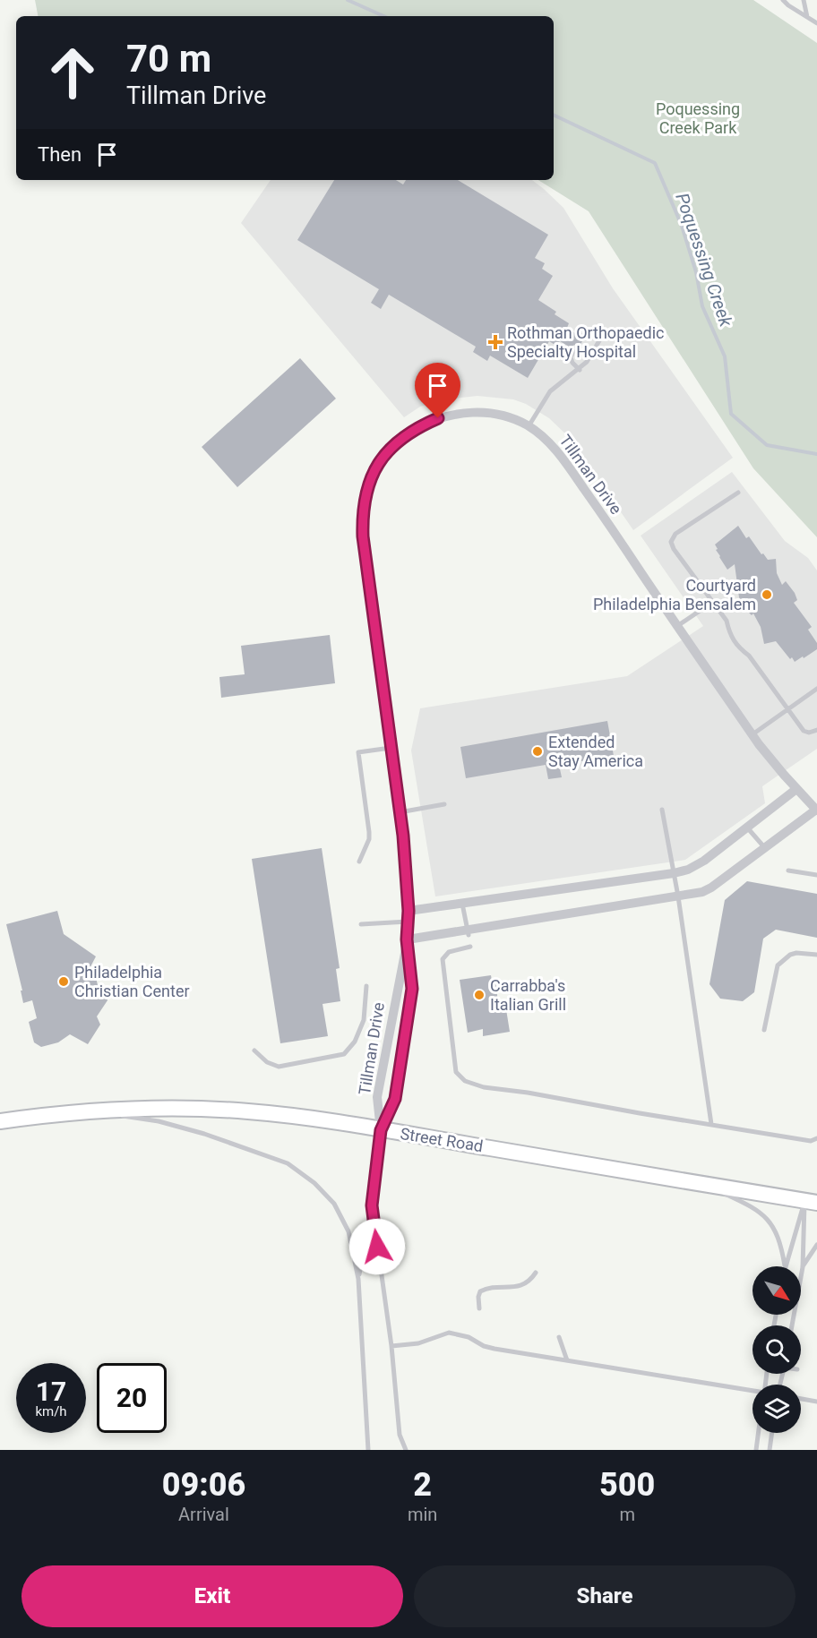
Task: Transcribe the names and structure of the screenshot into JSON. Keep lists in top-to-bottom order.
{
  "streets": {
    "main road": ["Street Road"],
    "street": ["Tillman Drive"]
  },
  "crossings": [
    ["Tillman Drive", "Street Road"]
  ],
  "water": ["Poquessing Creek"],
  "parks": ["Poquessing Creek Park"],
  "places": {
    "health": ["Rothman Orthopaedic Specialty Hospital"],
    "other": [
      "Courtyard Philadelphia Bensalem",
      "Extended Stay America",
      "Philadelphia Christian Center",
      "Carrabba's Italian Grill"
    ]
  },
  "north": "bottom right",
  "page": {
    "turn": ["70 m", "Tillman Drive"],
    "then": "Then",
    "speed": "17 km/h",
    "limit": "20",
    "eta": [
      "09:06",
      "Arrival",
      "2",
      "min",
      "500",
      "m"
    ],
    "buttons": ["Exit", "Share"]
  }
}
